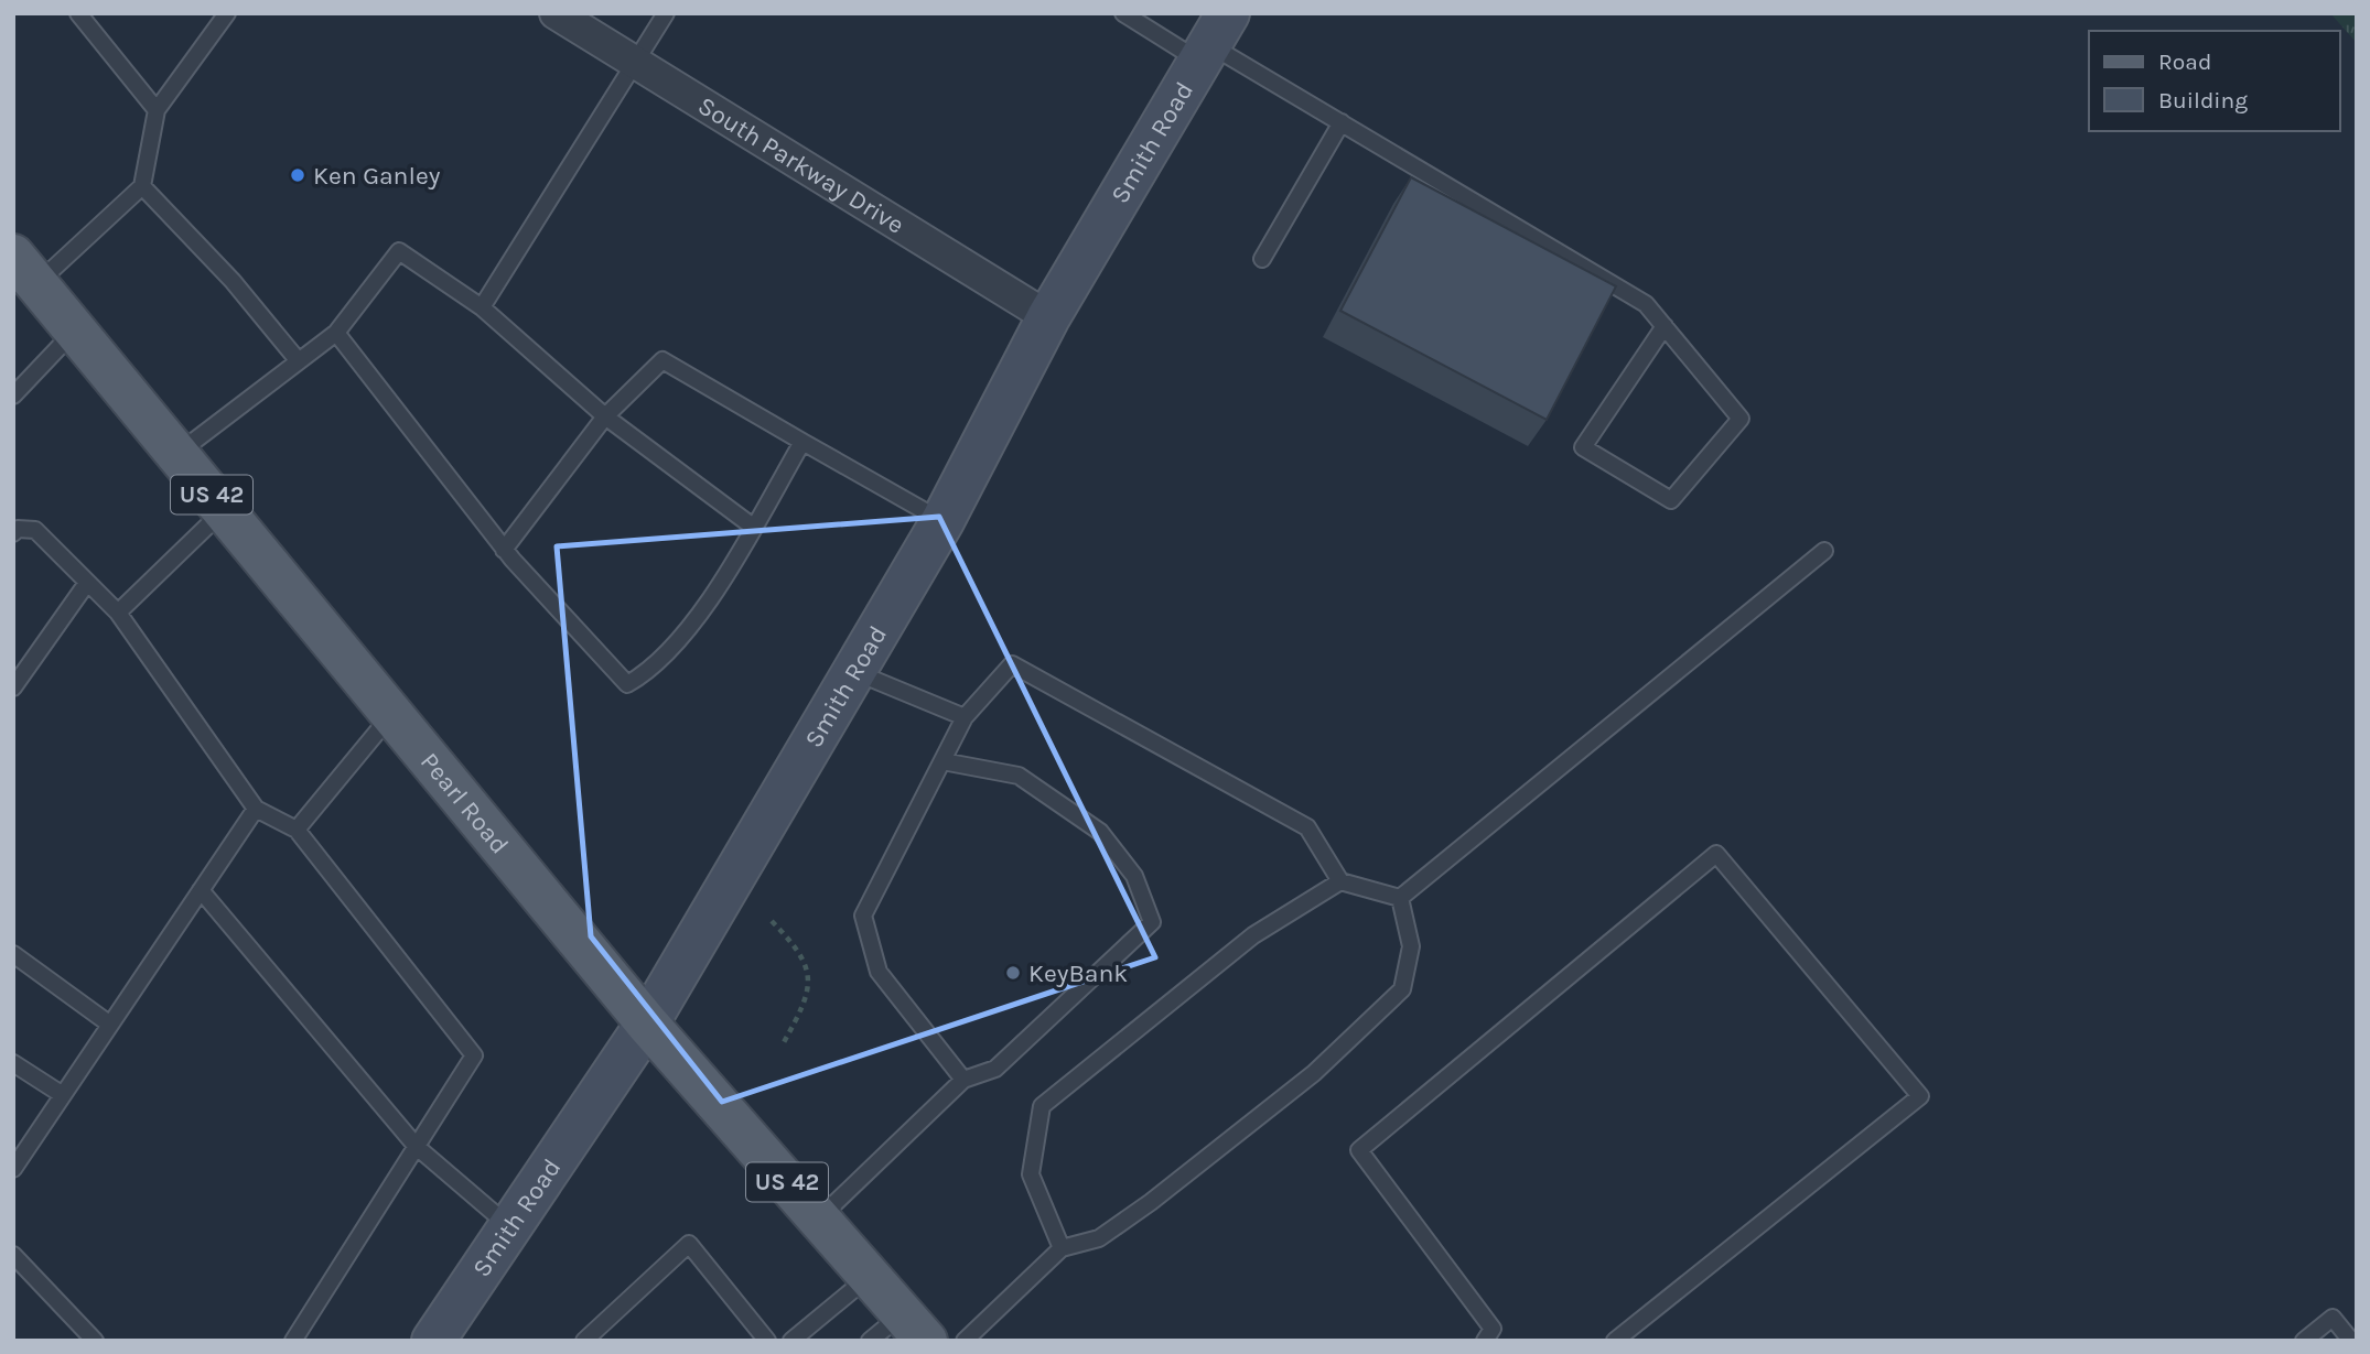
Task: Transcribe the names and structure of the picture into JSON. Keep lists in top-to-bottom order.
{
  "streets": {
    "main road": ["Smith Road", "US 42", "Pearl Road"],
    "street": ["South Parkway Drive"]
  },
  "crossings": [
    ["Smith Road", "South Parkway Drive"],
    ["Smith Road", "Pearl Road"]
  ],
  "places": ["Ken Ganley", "KeyBank"],
  "legend": ["Road", "Building"]
}
